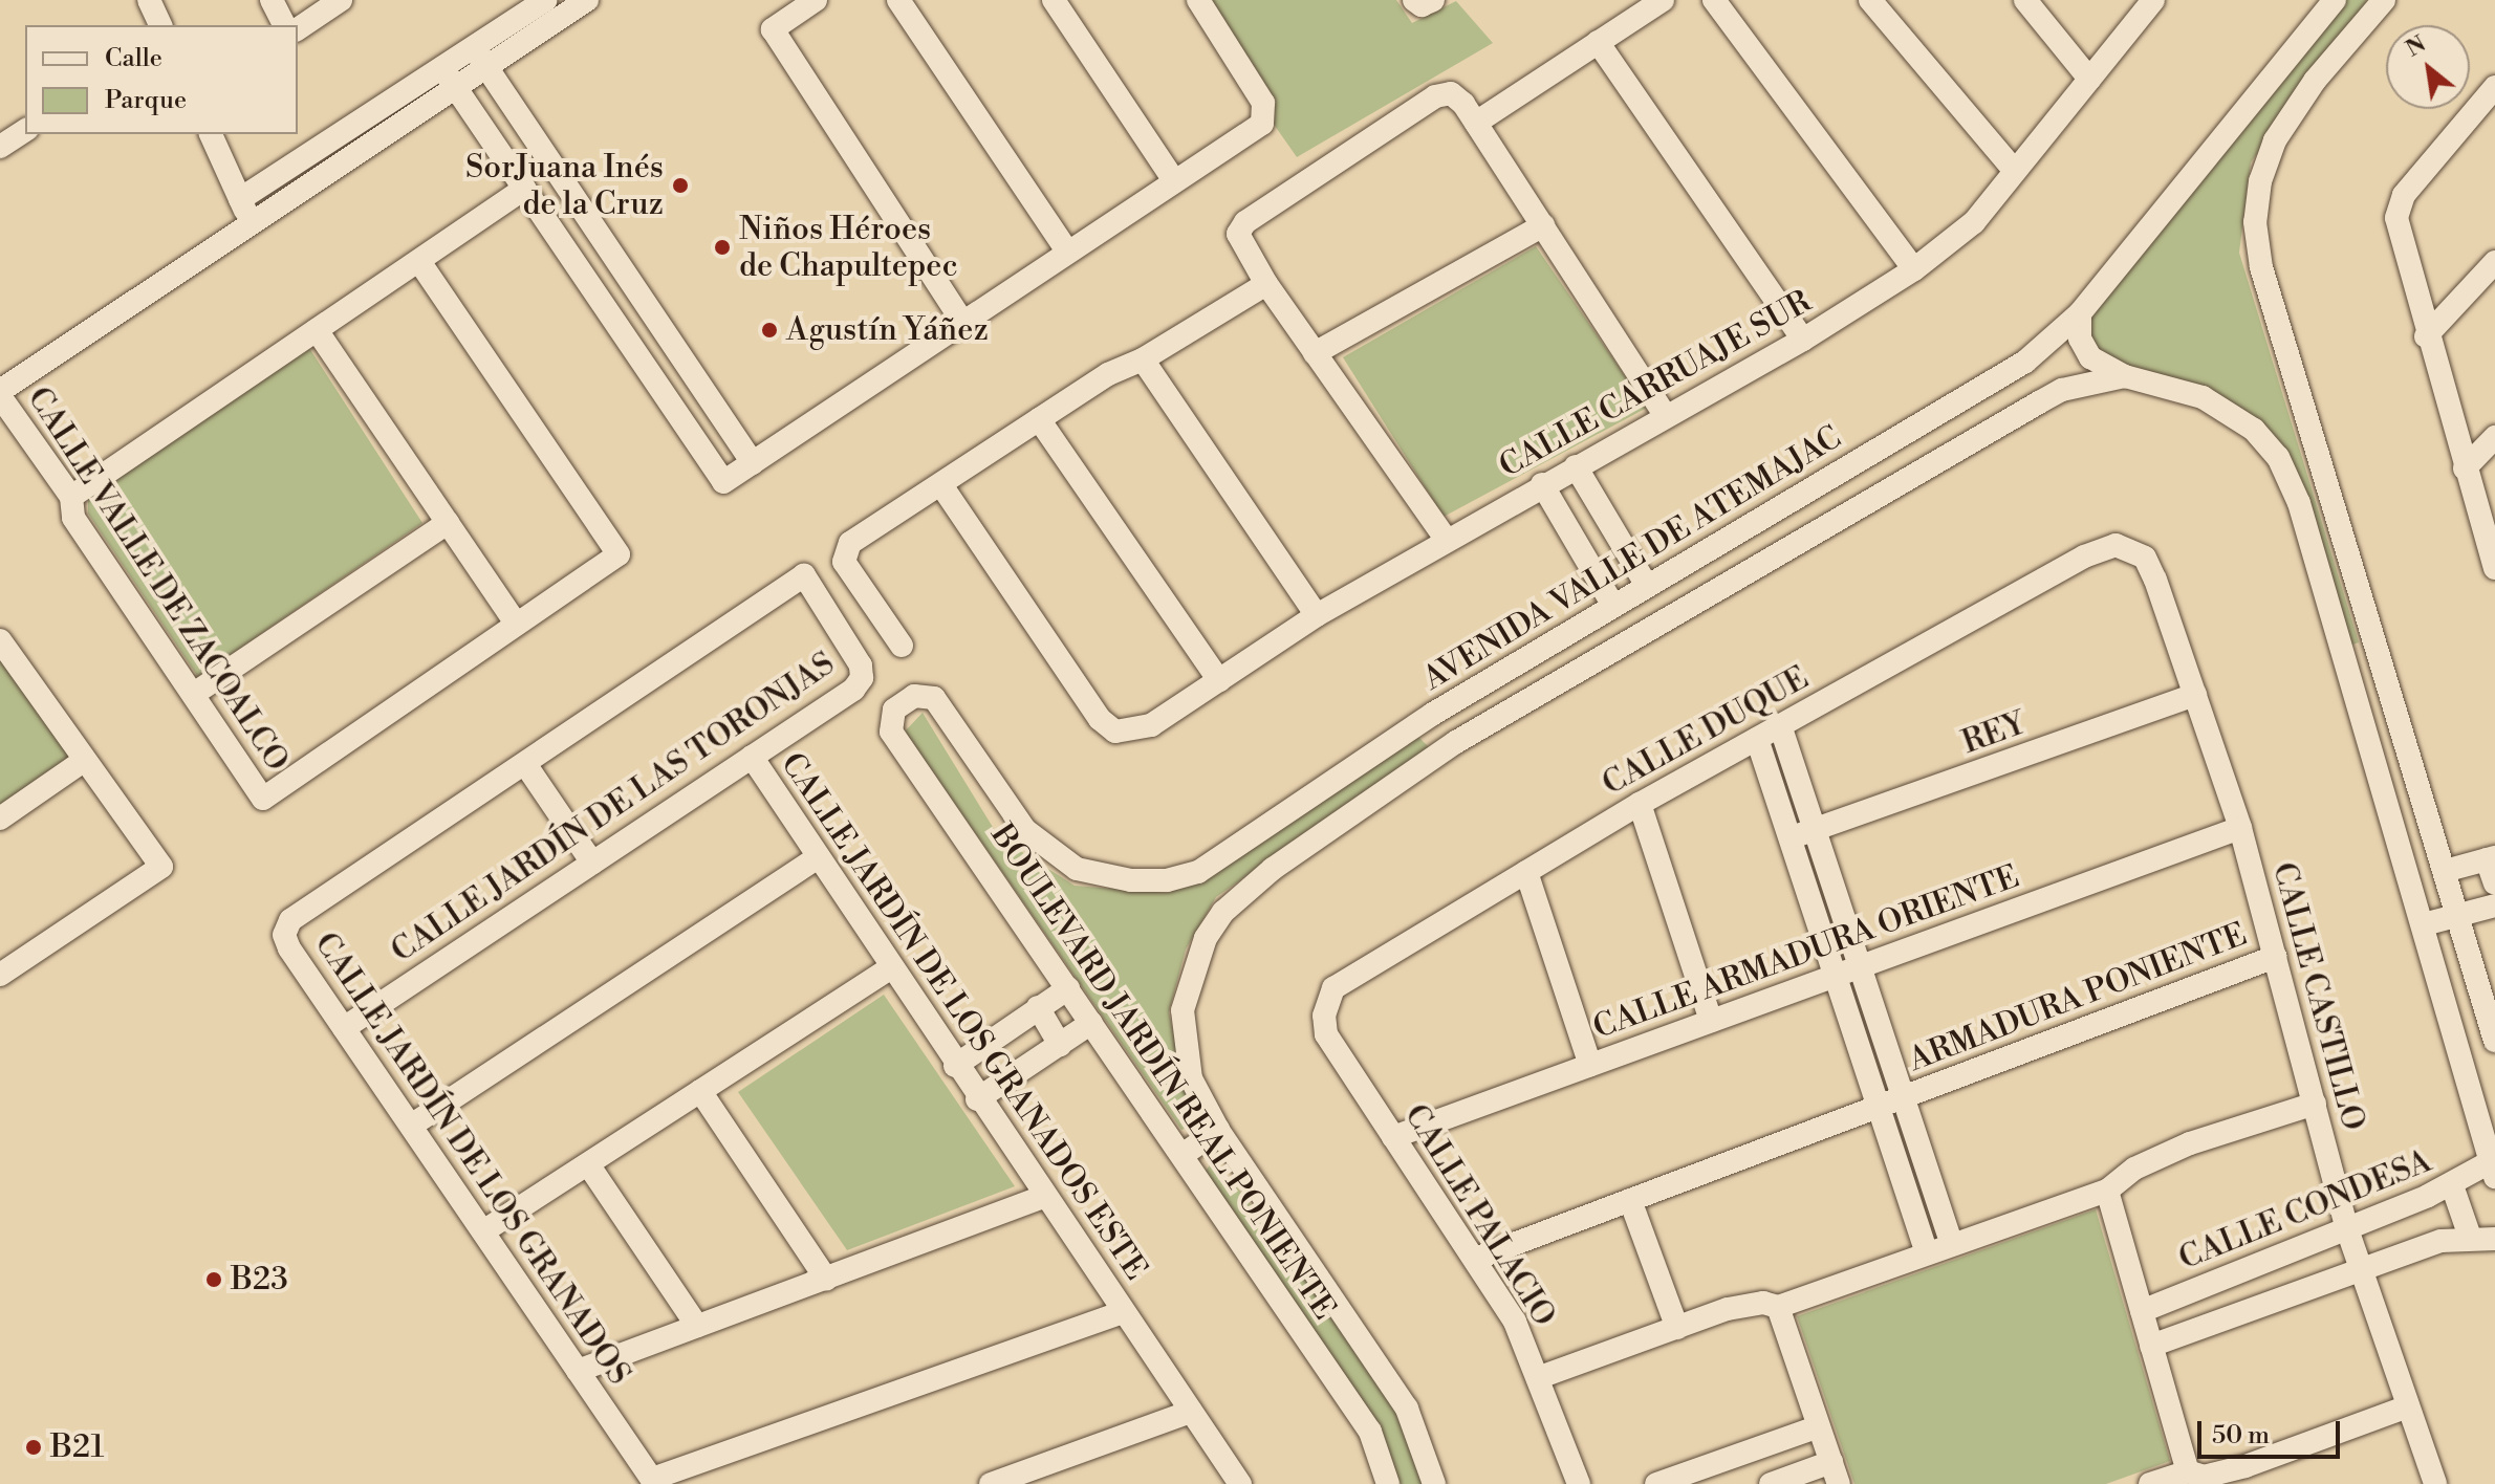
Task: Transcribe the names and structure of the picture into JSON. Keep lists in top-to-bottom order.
{
  "streets": {
    "street": [
      "CALLE CARRUAJE SUR",
      "AVENIDA VALLE DE ATEMAJAC",
      "CALLE VALLE DE ZACOALCO",
      "CALLE DUQUE",
      "REY",
      "CALLE JARDÍN DE LAS TORONJAS",
      "CALLE ARMADURA ORIENTE",
      "CALLE CASTILLO",
      "ARMADURA PONIENTE",
      "CALLE JARDÍN DE LOS GRANADOS ESTE",
      "BOULEVARD JARDÍN REAL PONIENTE",
      "CALLE JARDÍN DE LOS GRANADOS",
      "CALLE CONDESA",
      "CALLE PALACIO"
    ]
  },
  "crossings": [
    ["AVENIDA VALLE DE ATEMAJAC", "BOULEVARD JARDÍN REAL PONIENTE"],
    ["CALLE DUQUE", "CALLE CASTILLO"],
    ["CALLE DUQUE", "CALLE PALACIO"],
    ["REY", "CALLE CASTILLO"],
    ["CALLE JARDÍN DE LAS TORONJAS", "CALLE JARDÍN DE LOS GRANADOS ESTE"],
    ["CALLE JARDÍN DE LAS TORONJAS", "CALLE JARDÍN DE LOS GRANADOS"],
    ["CALLE ARMADURA ORIENTE", "CALLE CASTILLO"],
    ["CALLE ARMADURA ORIENTE", "CALLE PALACIO"],
    ["CALLE CASTILLO", "ARMADURA PONIENTE"],
    ["CALLE CASTILLO", "CALLE CONDESA"],
    ["ARMADURA PONIENTE", "CALLE PALACIO"],
    ["CALLE JARDÍN DE LOS GRANADOS ESTE", "CALLE JARDÍN DE LOS GRANADOS"]
  ],
  "places": [
    "SorJuana Inés de la Cruz",
    "Niños Héroes de Chapultepec",
    "Agustín Yáñez",
    "B23",
    "B21"
  ],
  "legend": ["Calle", "Parque"],
  "scale_bar": "50 m",
  "north": "top left"
}
